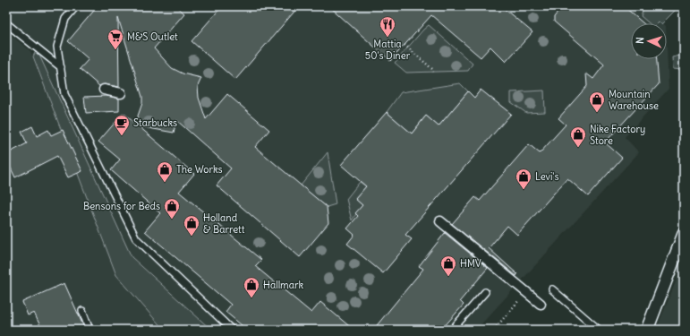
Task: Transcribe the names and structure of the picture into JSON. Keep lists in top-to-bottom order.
{
  "places": {
    "restaurant": ["Mattia 50's Diner"],
    "supermarket": ["M&S Outlet"],
    "shop": [
      "Mountain Warehouse",
      "Nike Factory Store",
      "The Works",
      "Levi's",
      "Bensons for Beds",
      "Holland & Barrett",
      "HMV",
      "Hallmark"
    ],
    "cafe": ["Starbucks"]
  },
  "north": "left"
}
